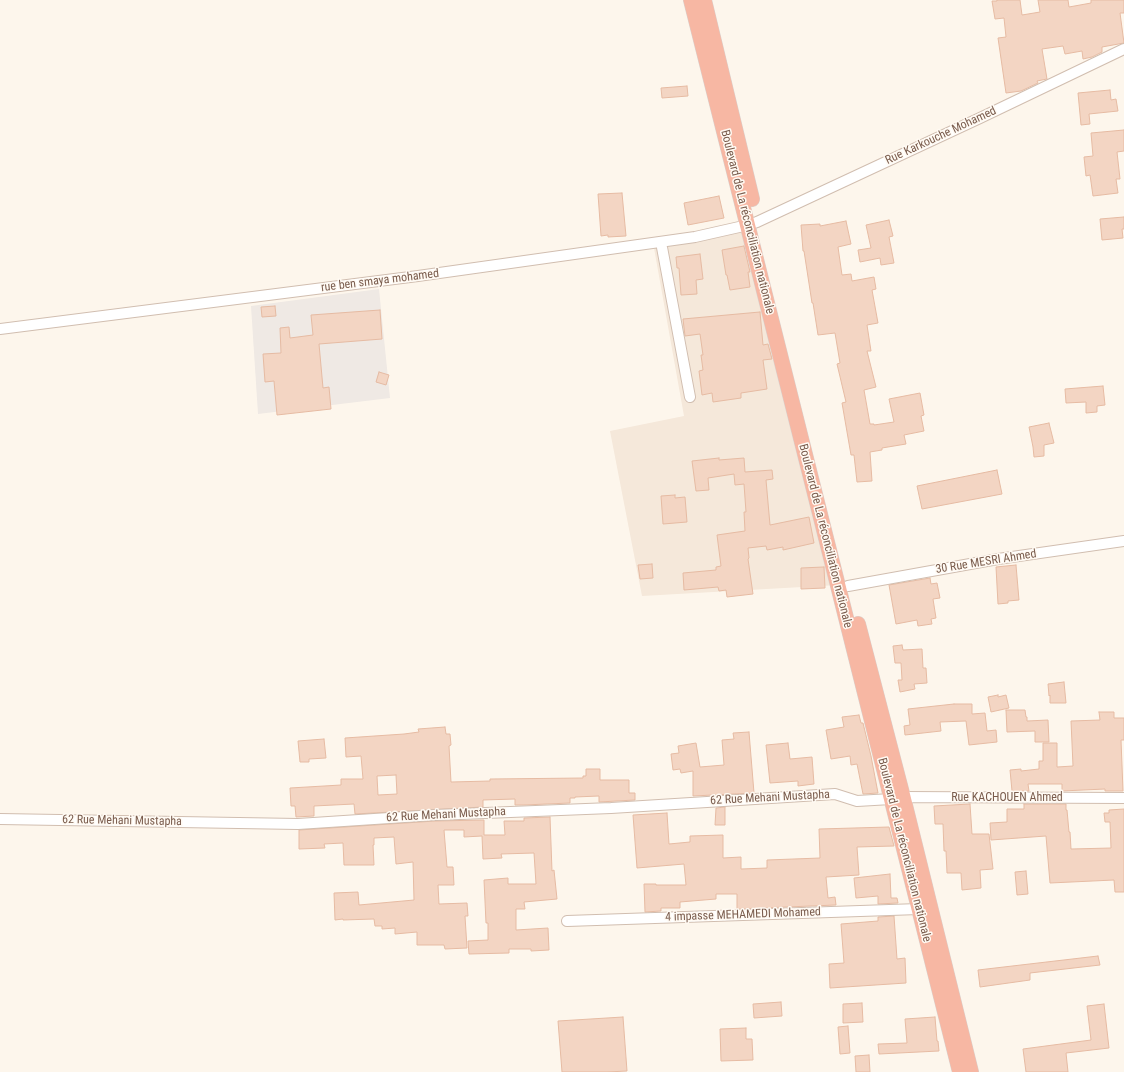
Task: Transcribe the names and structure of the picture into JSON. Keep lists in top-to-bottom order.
{
  "streets": {
    "highway": ["Boulevard de La réconciliation nationale"],
    "street": [
      "Rue Karkouche Mohamed",
      "rue ben smaya mohamed",
      "30 Rue MESRI Ahmed",
      "62 Rue Mehani Mustapha",
      "Rue KACHOUEN Ahmed",
      "4 impasse MEHAMEDI Mohamed"
    ]
  },
  "crossings": [
    ["Rue Karkouche Mohamed", "Boulevard de La réconciliation nationale"],
    ["Rue Karkouche Mohamed", "rue ben smaya mohamed"],
    ["Boulevard de La réconciliation nationale", "rue ben smaya mohamed"],
    ["Boulevard de La réconciliation nationale", "62 Rue Mehani Mustapha"],
    ["Boulevard de La réconciliation nationale", "Rue KACHOUEN Ahmed"],
    ["Boulevard de La réconciliation nationale", "4 impasse MEHAMEDI Mohamed"],
    ["62 Rue Mehani Mustapha", "Rue KACHOUEN Ahmed"]
  ]
}
